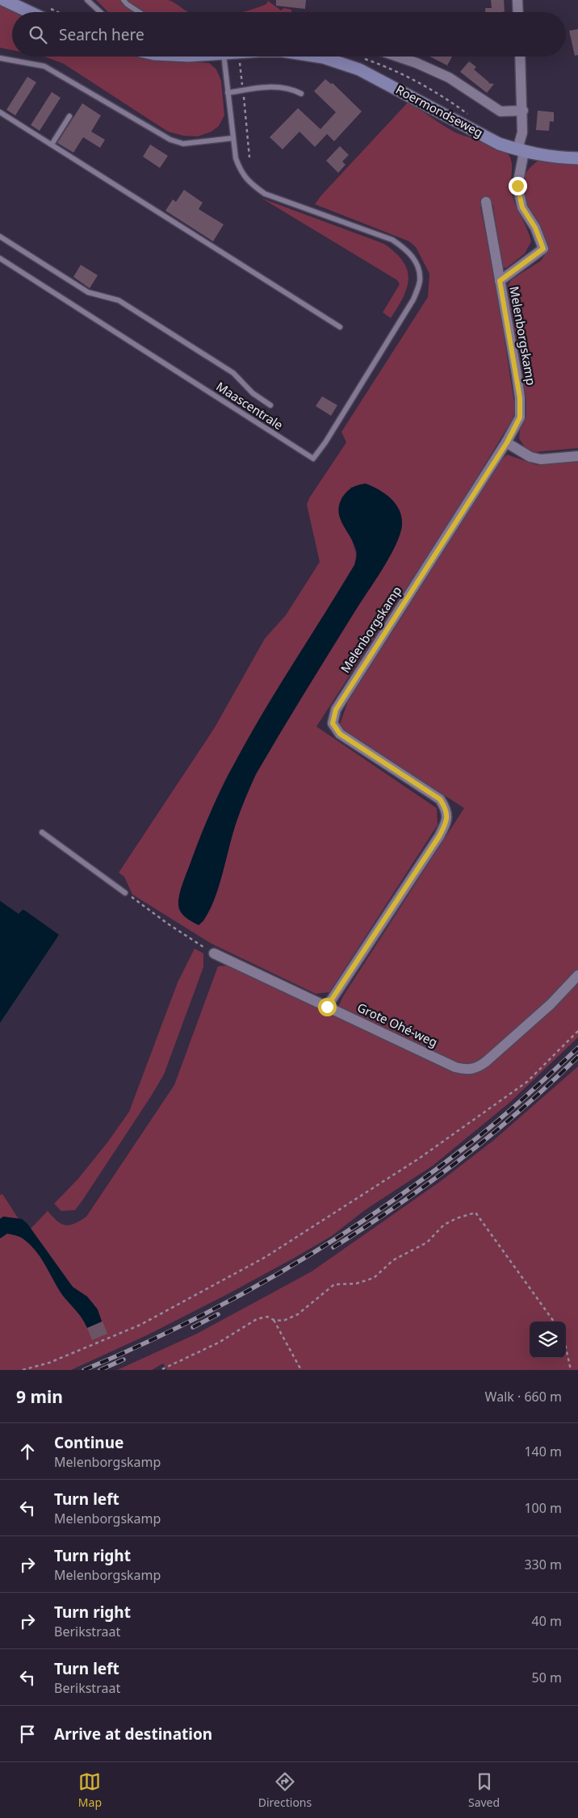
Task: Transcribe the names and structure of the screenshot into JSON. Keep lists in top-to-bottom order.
{
  "streets": {
    "main road": ["Roermondseweg"],
    "street": ["Melenborgskamp", "Grote Ohé-weg"],
    "lane": ["Maascentrale"]
  },
  "crossings": [
    ["Melenborgskamp", "Grote Ohé-weg"]
  ],
  "page": {
    "search": "Search here",
    "heading": ["9 min", "Walk · 660 m"],
    "list": [
      ["Continue", "Melenborgskamp", "140 m"],
      ["Turn left", "Melenborgskamp", "100 m"],
      ["Turn right", "Melenborgskamp", "330 m"],
      ["Turn right", "Berikstraat", "40 m"],
      ["Turn left", "Berikstraat", "50 m"],
      "Arrive at destination"
    ],
    "nav": ["Map", "Directions", "Saved"]
  }
}
